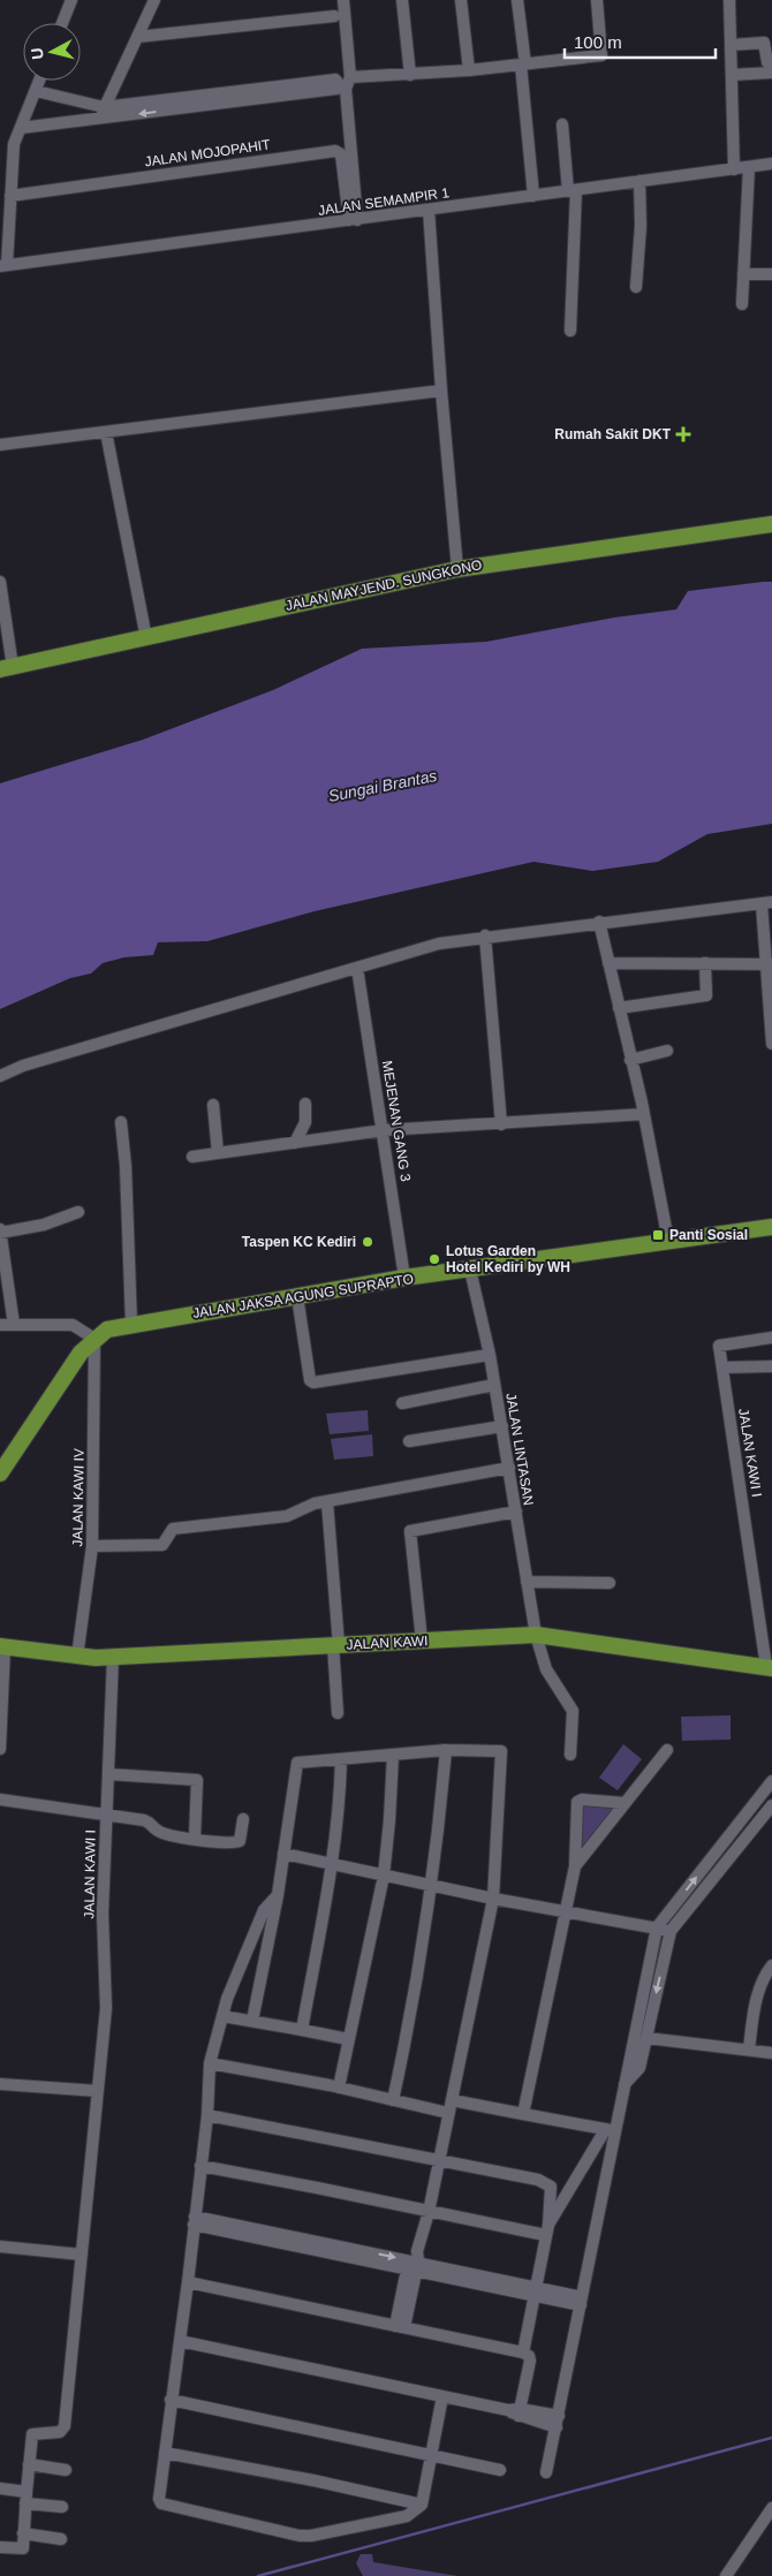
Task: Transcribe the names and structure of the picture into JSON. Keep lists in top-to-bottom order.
{
  "streets": {
    "main road": ["JALAN MAYJEND. SUNGKONO", "JALAN JAKSA AGUNG SUPRAPTO", "JALAN KAWI"],
    "street": [
      "JALAN MOJOPAHIT",
      "JALAN SEMAMPIR 1",
      "MEJENAN GANG 3",
      "JALAN LINTASAN",
      "JALAN KAWI I",
      "JALAN KAWI IV"
    ]
  },
  "crossings": [
    ["JALAN MOJOPAHIT", "JALAN SEMAMPIR 1"],
    ["MEJENAN GANG 3", "JALAN JAKSA AGUNG SUPRAPTO"],
    ["JALAN JAKSA AGUNG SUPRAPTO", "JALAN LINTASAN"],
    ["JALAN JAKSA AGUNG SUPRAPTO", "JALAN KAWI IV"],
    ["JALAN LINTASAN", "JALAN KAWI"],
    ["JALAN KAWI I", "JALAN KAWI"],
    ["JALAN KAWI IV", "JALAN KAWI"]
  ],
  "water": ["Sungai Brantas"],
  "places": {
    "health": ["Rumah Sakit DKT"],
    "transit": ["Panti Sosial"],
    "other": ["Taspen KC Kediri", "Lotus Garden Hotel Kediri by WH"]
  },
  "scale_bar": "100 m",
  "north": "left"
}
